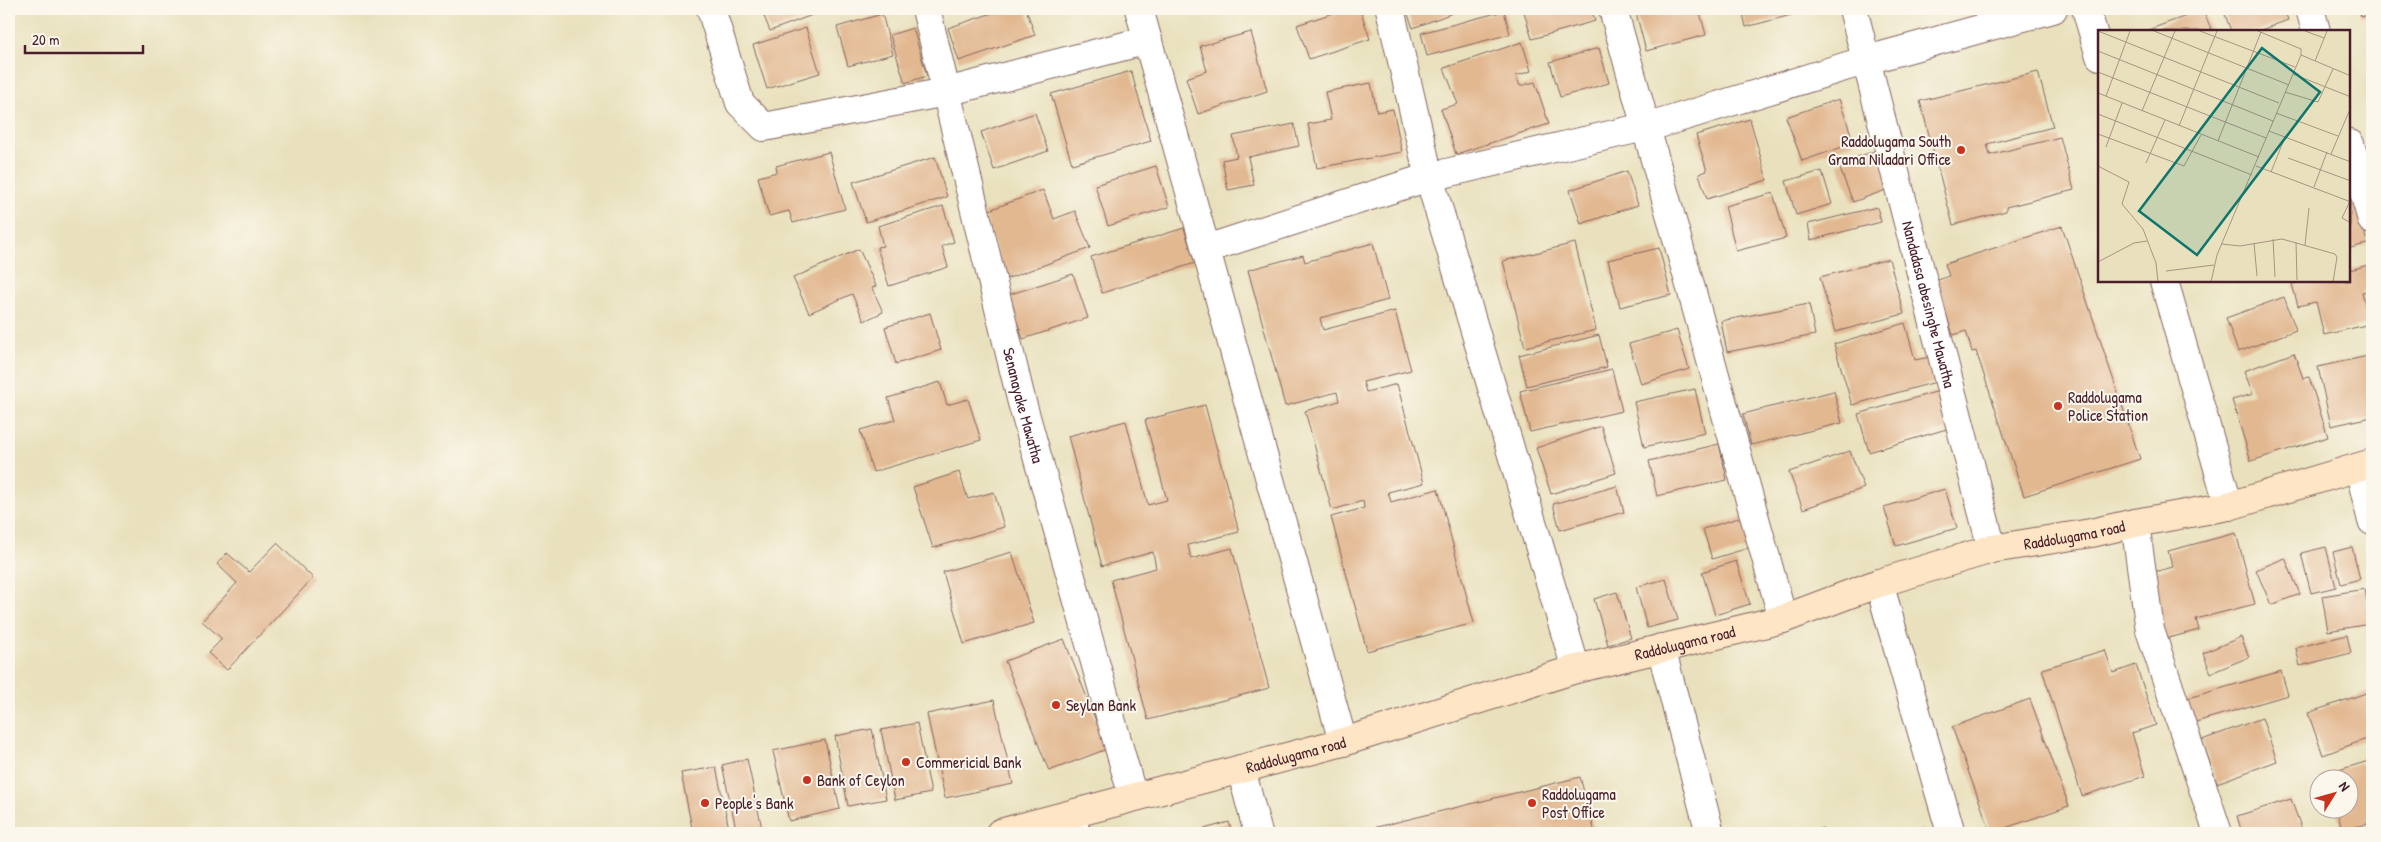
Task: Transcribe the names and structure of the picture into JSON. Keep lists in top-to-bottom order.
{
  "streets": {
    "street": ["Nandadasa abesinghe Mawatha", "Senanayake Mawatha", "Raddolugama road"]
  },
  "crossings": [
    ["Nandadasa abesinghe Mawatha", "Raddolugama road"],
    ["Senanayake Mawatha", "Raddolugama road"]
  ],
  "places": [
    "Raddolugama South Grama Niladari Office",
    "Raddolugama Police Station",
    "Seylan Bank",
    "Commericial Bank",
    "Bank of Ceylon",
    "People's Bank",
    "Raddolugama Post Office"
  ],
  "scale_bar": "20 m",
  "north": "top right"
}
